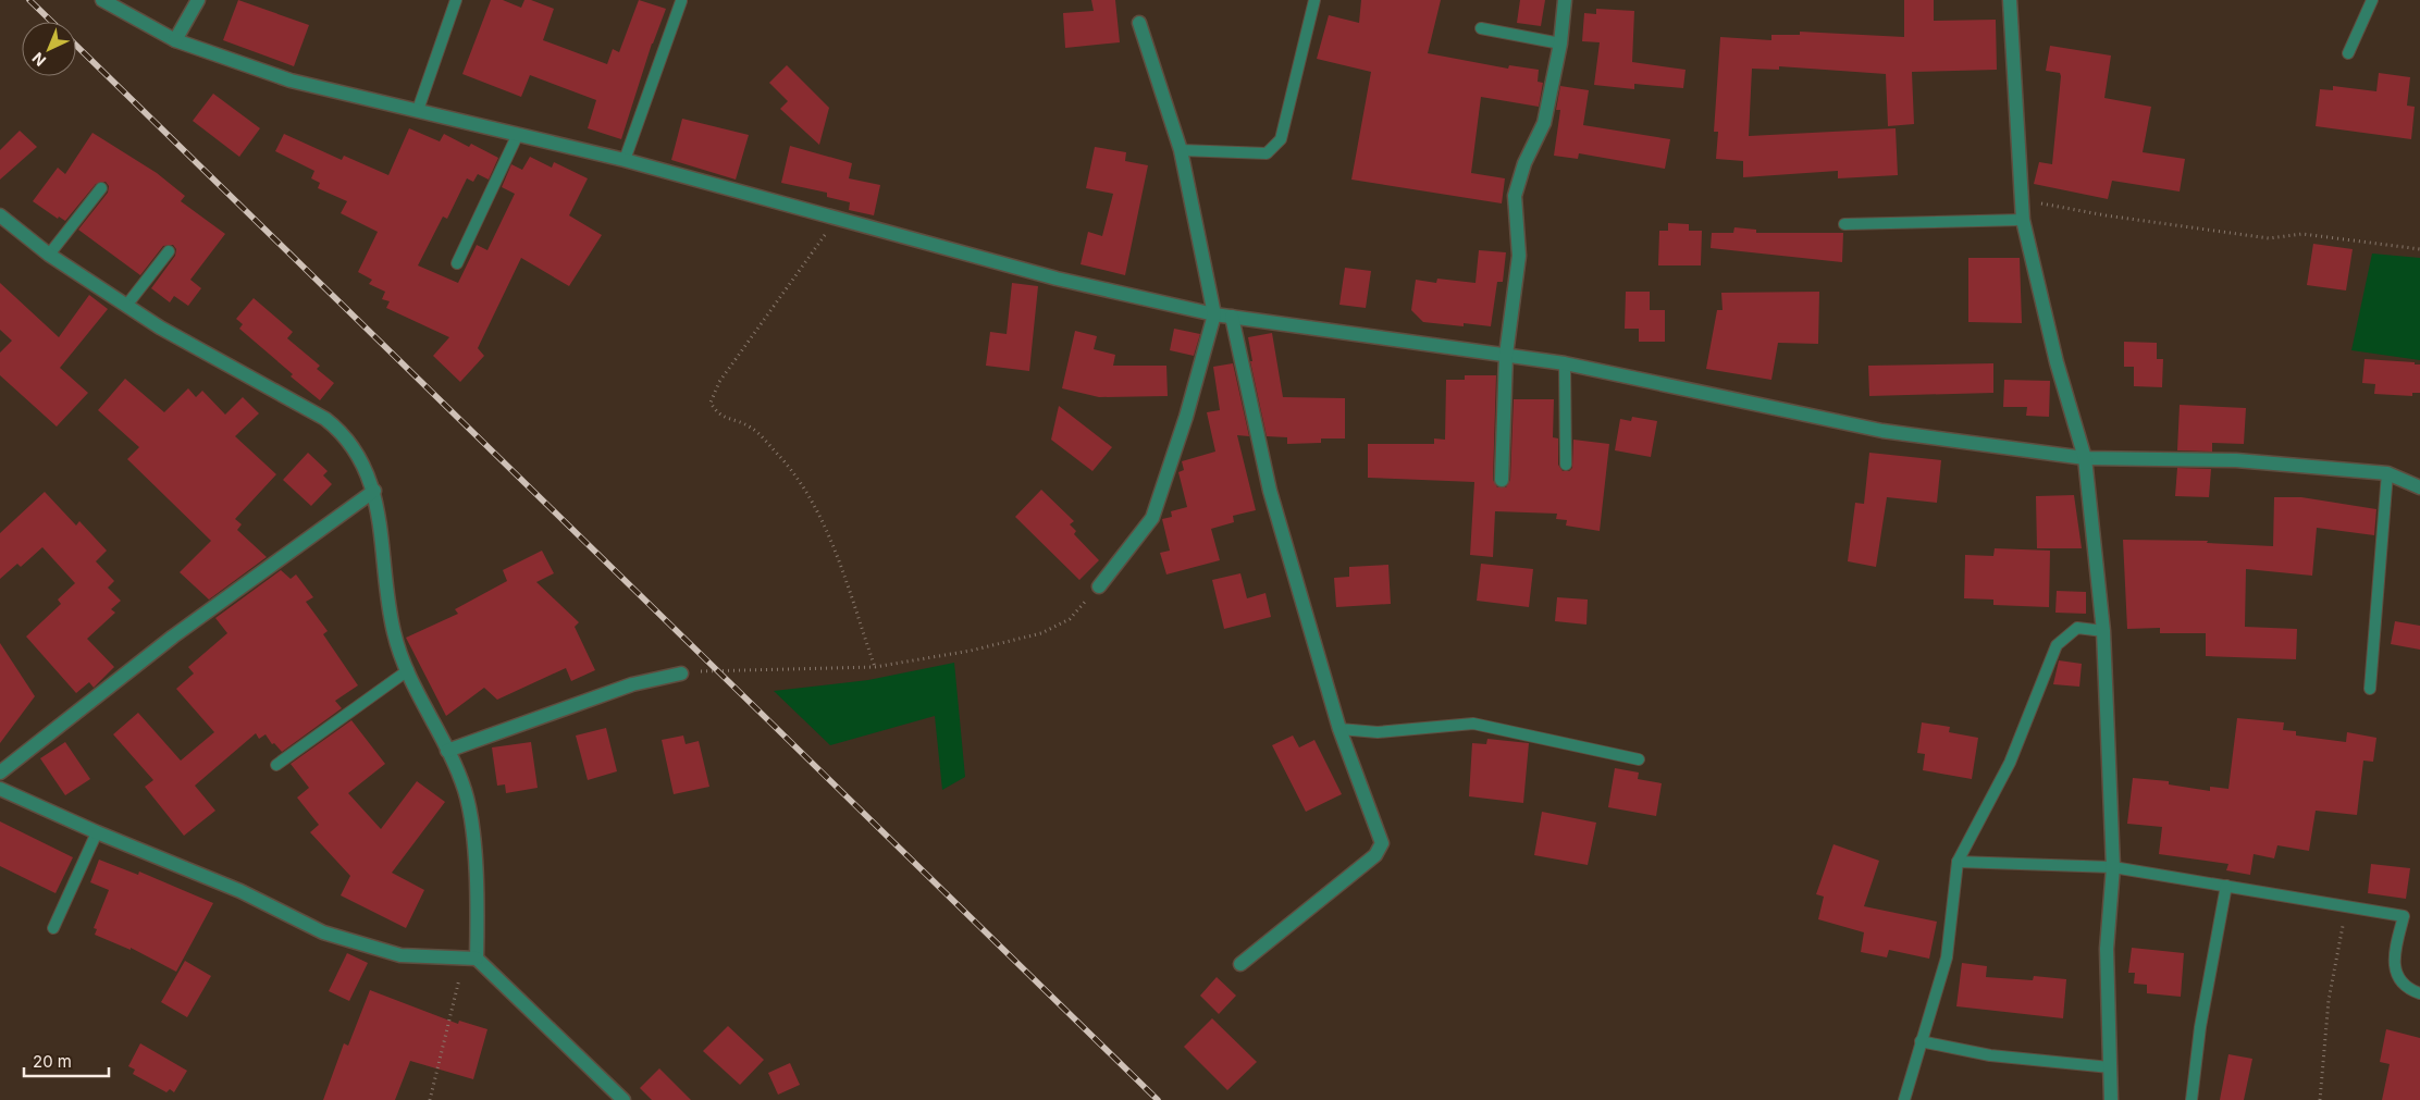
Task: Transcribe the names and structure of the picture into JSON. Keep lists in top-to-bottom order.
{
  "scale_bar": "20 m",
  "north": "bottom left"
}
